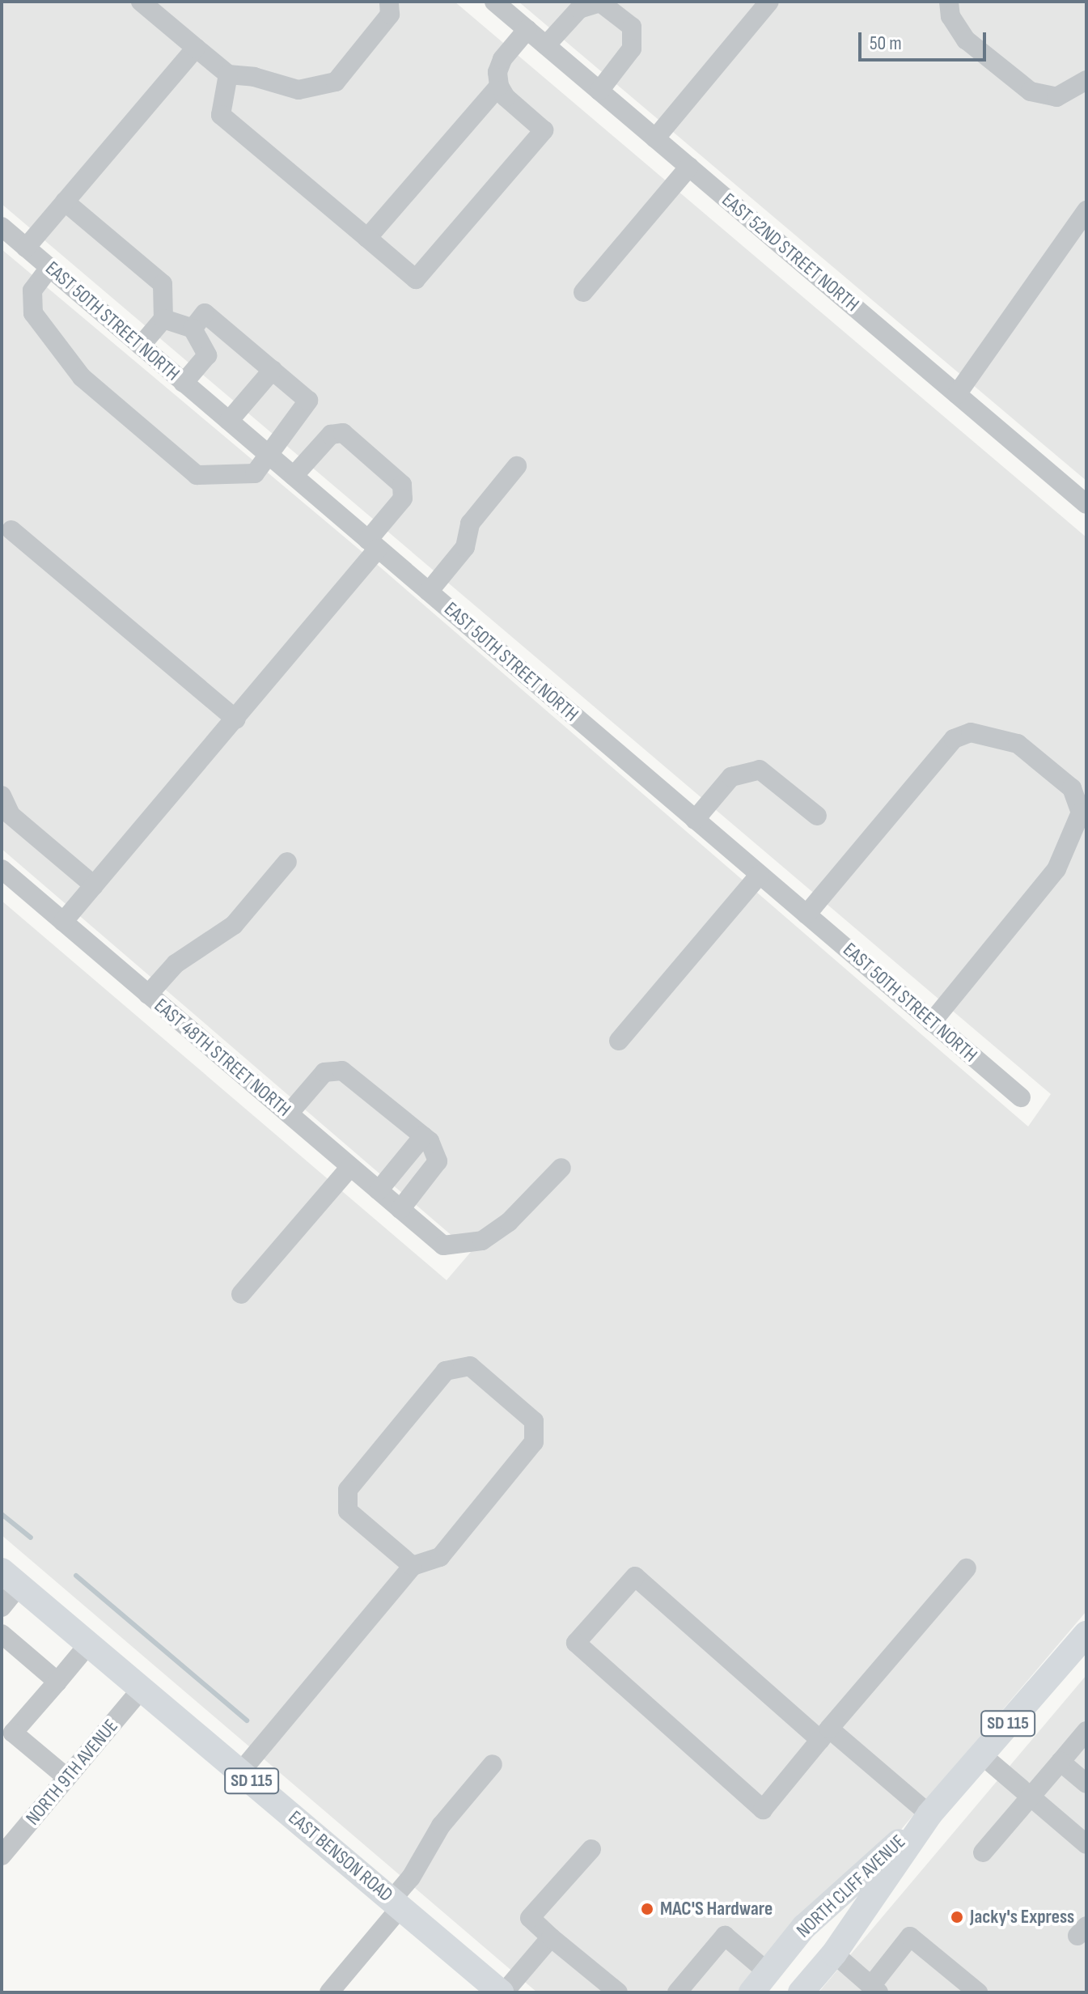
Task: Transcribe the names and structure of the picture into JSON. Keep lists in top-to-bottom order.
{
  "streets": {
    "main road": ["SD 115", "EAST BENSON ROAD", "NORTH CLIFF AVENUE"],
    "street": [
      "EAST 52ND STREET NORTH",
      "EAST 50TH STREET NORTH",
      "EAST 48TH STREET NORTH",
      "NORTH 9TH AVENUE"
    ]
  },
  "crossings": [
    ["NORTH 9TH AVENUE", "EAST BENSON ROAD"]
  ],
  "places": ["MAC'S Hardware", "Jacky's Express"],
  "scale_bar": "50 m"
}
